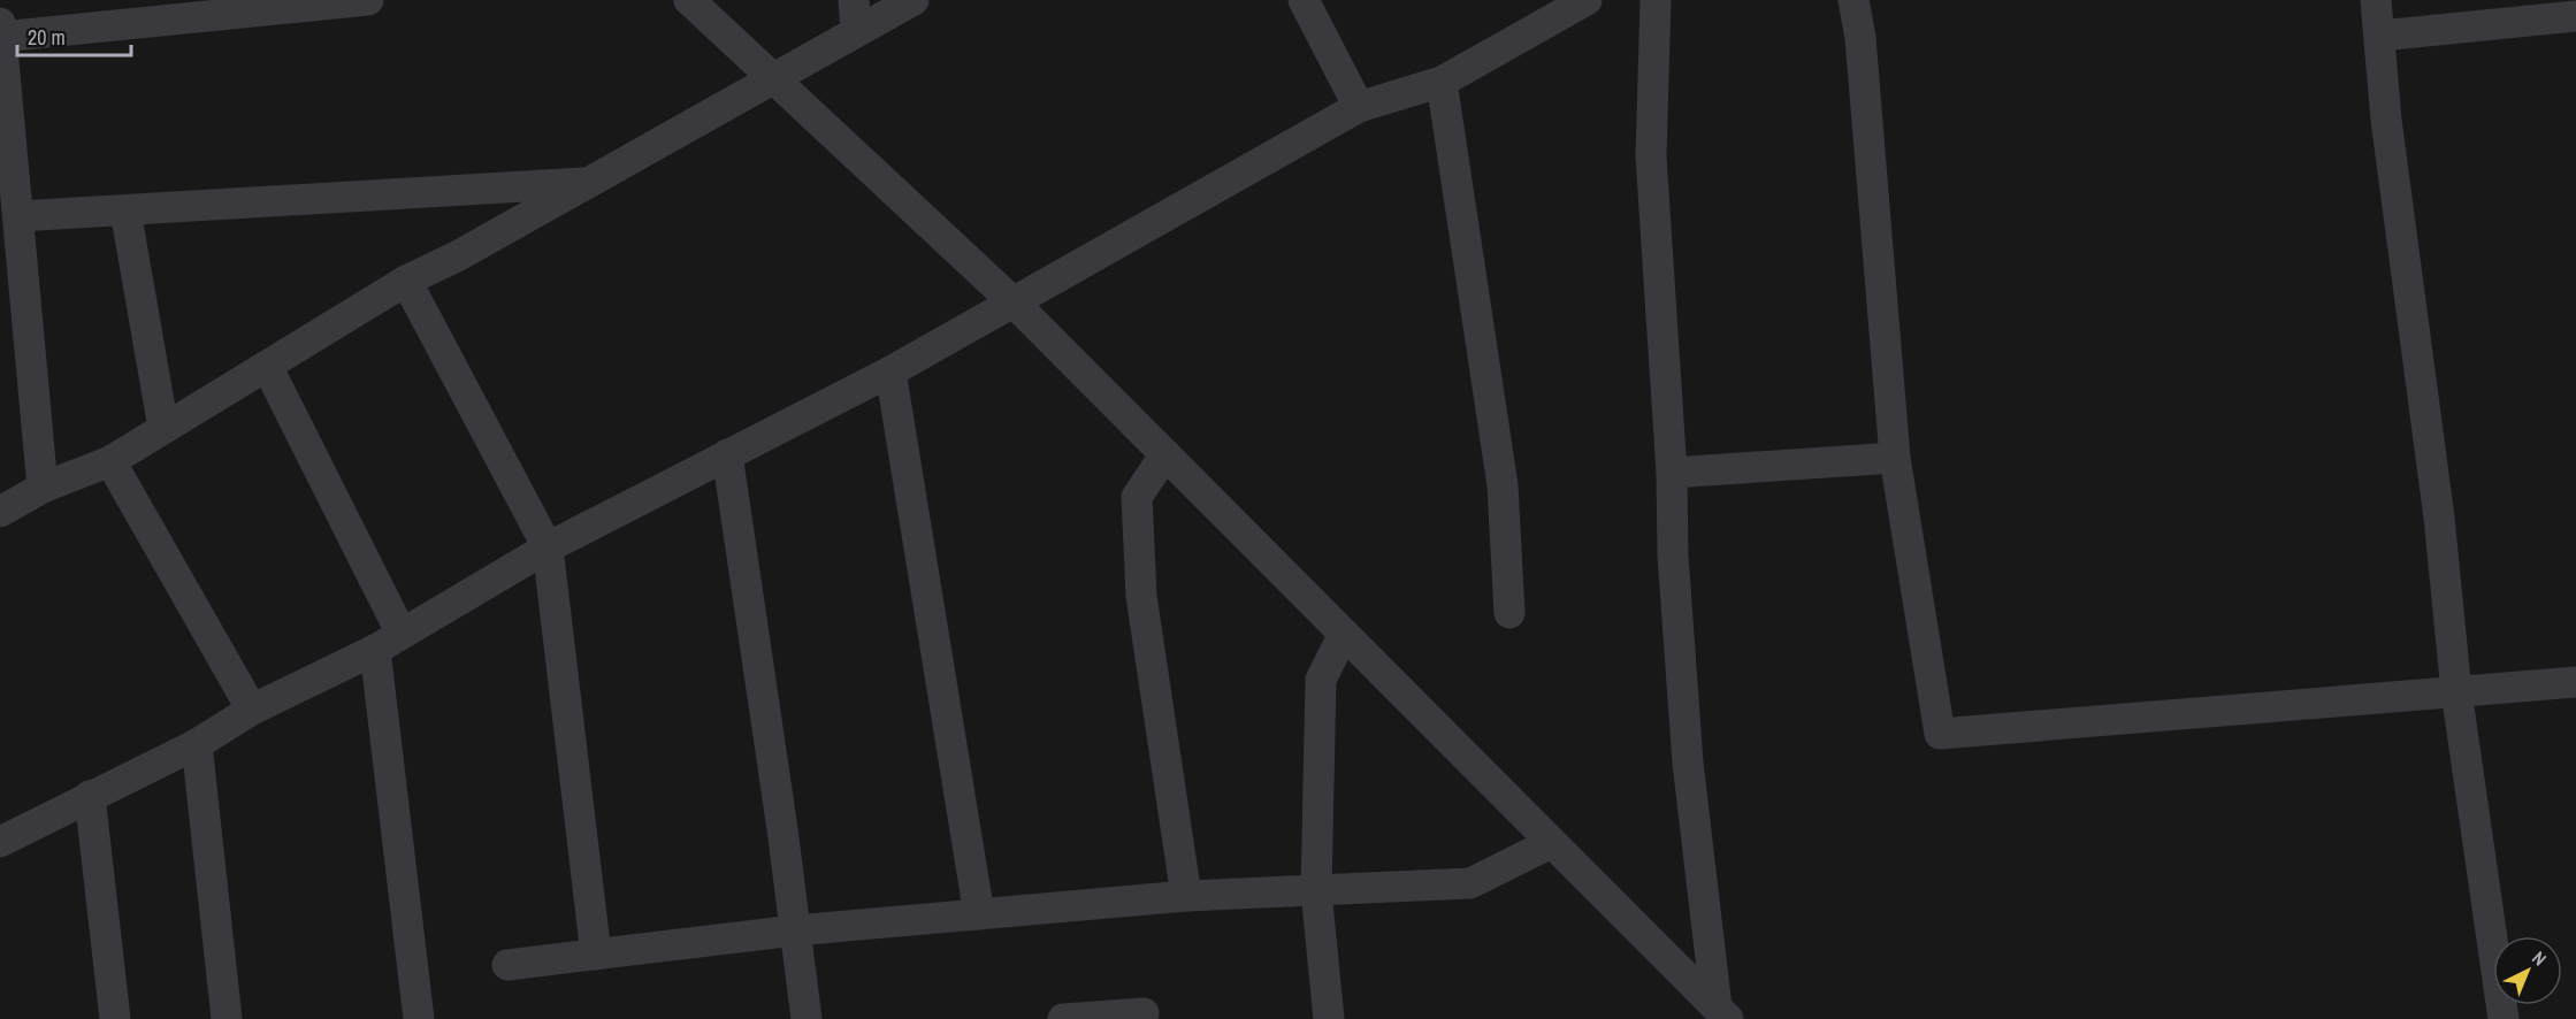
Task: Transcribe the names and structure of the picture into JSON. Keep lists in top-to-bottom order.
{
  "scale_bar": "20 m",
  "north": "top right"
}
